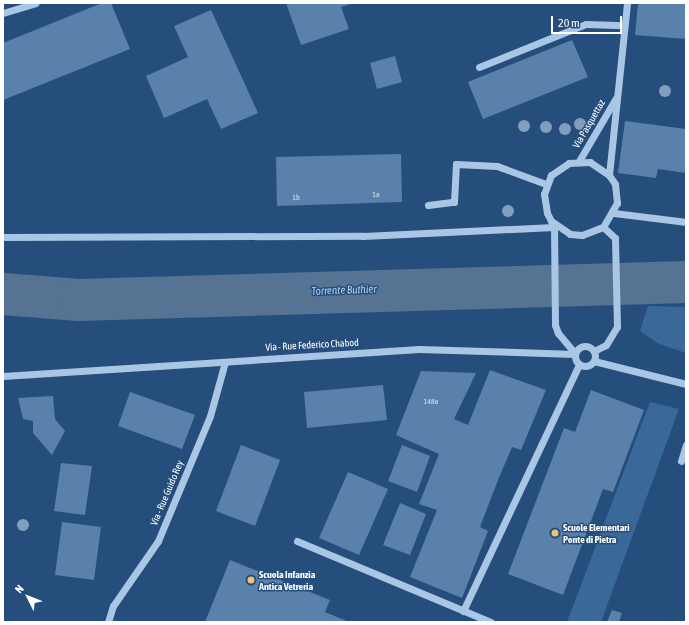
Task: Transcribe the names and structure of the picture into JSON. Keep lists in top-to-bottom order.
{
  "streets": {
    "street": ["Via Pasquettaz", "Via - Rue Federico Chabod", "Via - Rue Guido Rey"]
  },
  "crossings": [
    ["Via - Rue Federico Chabod", "Via - Rue Guido Rey"]
  ],
  "water": ["Torrente Buthier"],
  "places": ["Scuole Elementari Ponte di Pietra", "Scuola Infanzia Antica Vetreria"],
  "house_numbers": ["1a", "1b", "148a"],
  "scale_bar": "20 m",
  "north": "top left"
}
